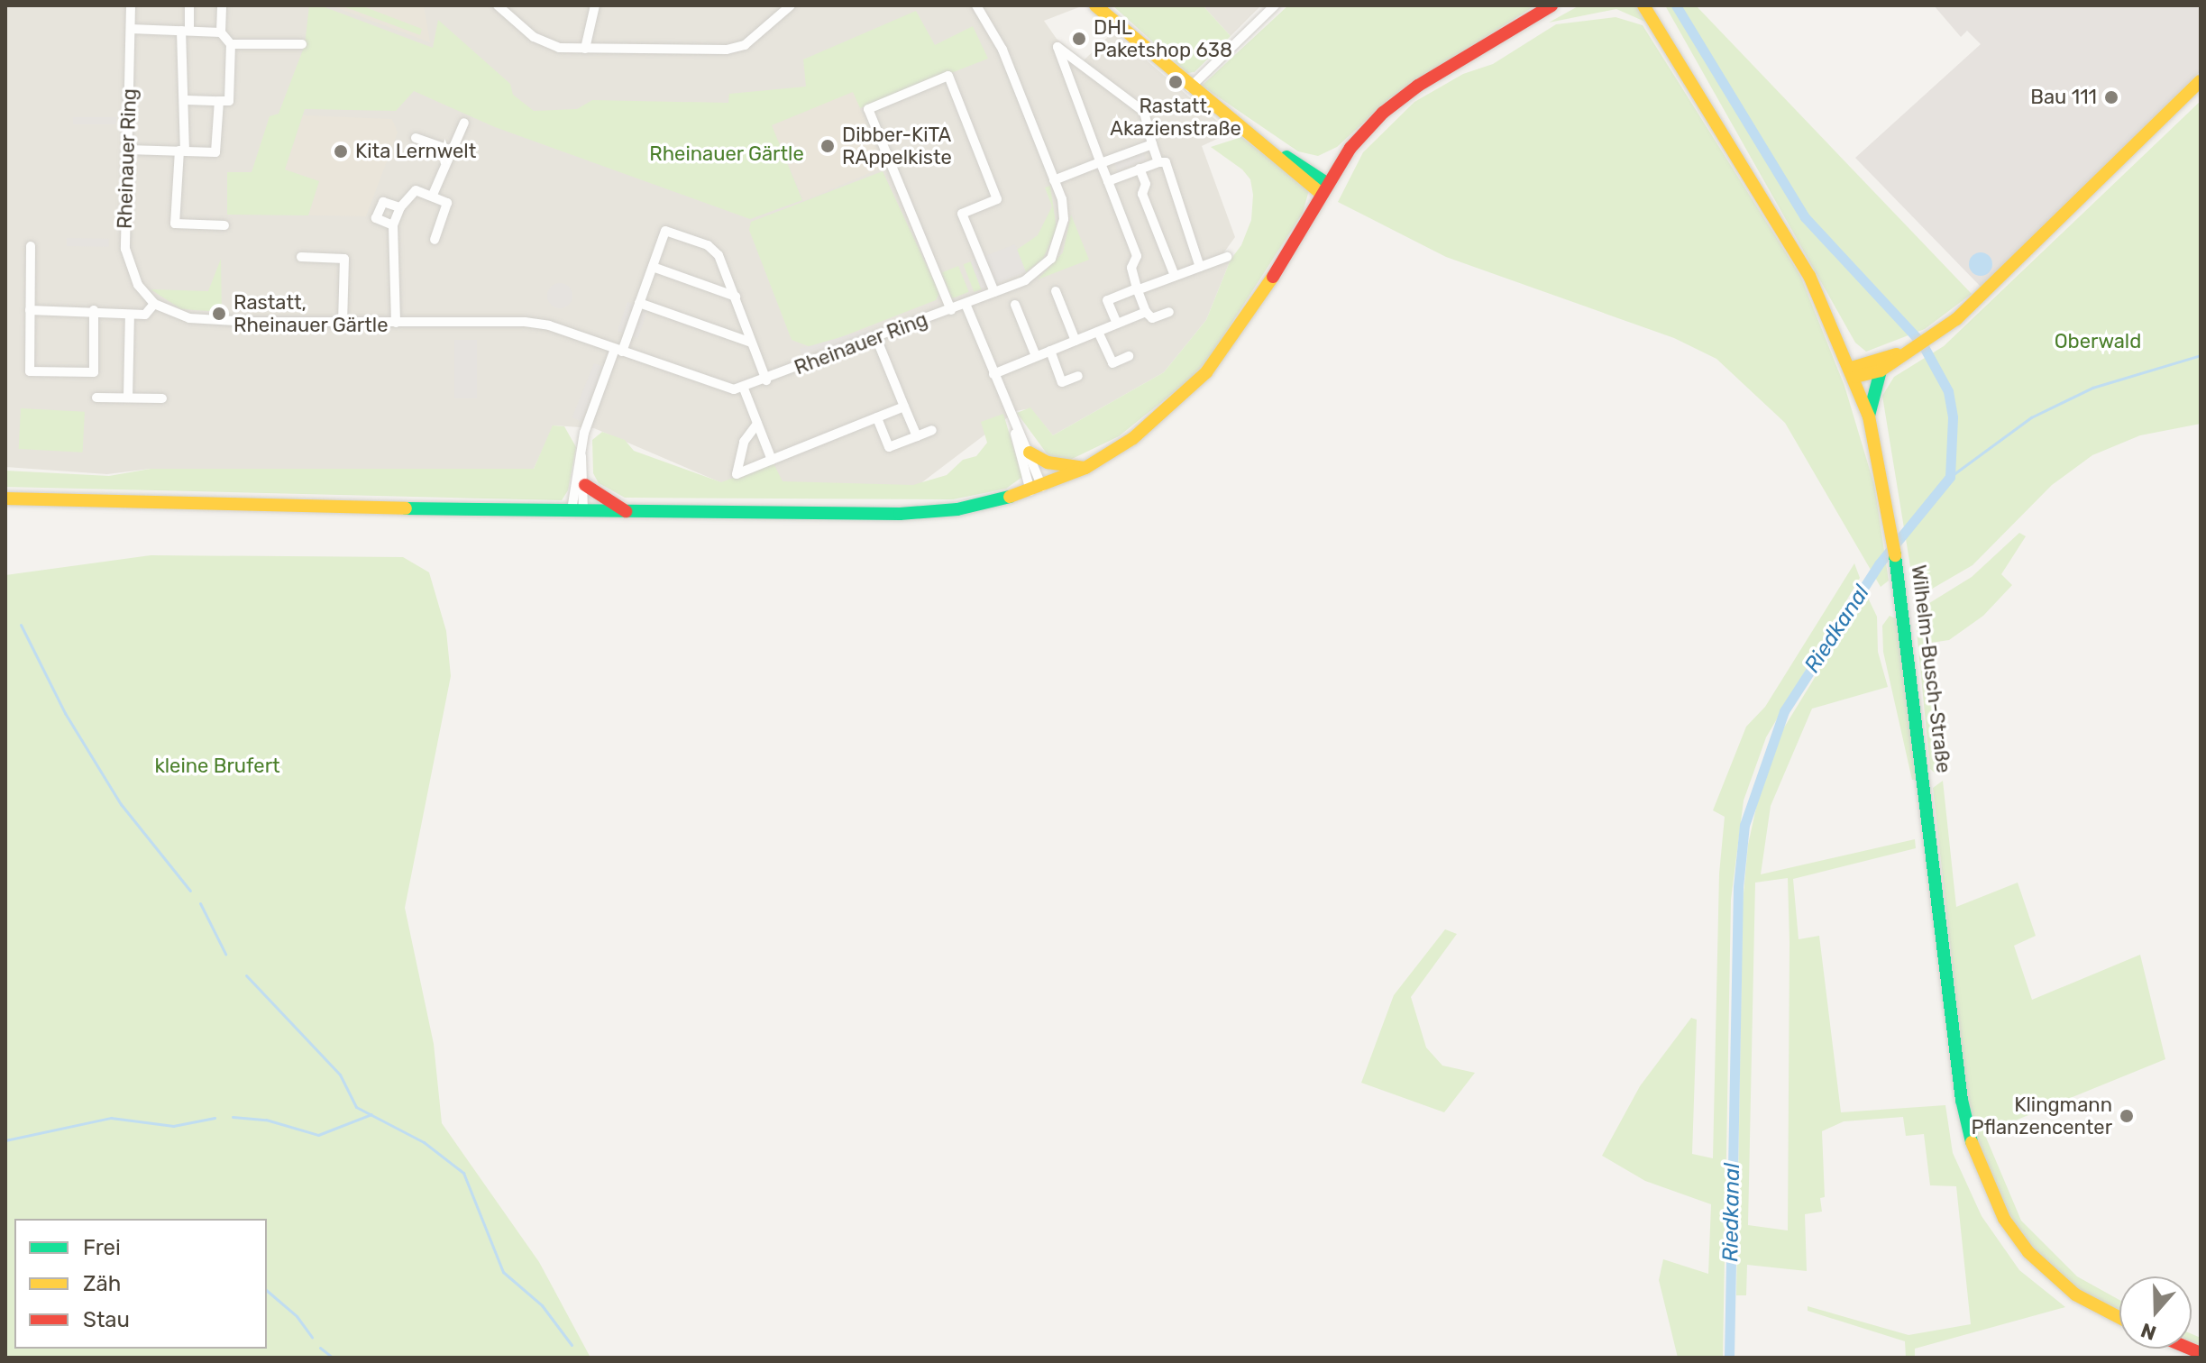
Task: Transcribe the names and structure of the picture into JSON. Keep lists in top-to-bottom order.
{
  "streets": {
    "main road": ["Wilhelm-Busch-Straße"],
    "street": ["Rheinauer Ring"]
  },
  "water": ["Riedkanal"],
  "parks": ["Rheinauer Gärtle", "Oberwald", "kleine Brufert"],
  "places": [
    "DHL Paketshop 638",
    "Rastatt, Akazienstraße",
    "Bau 111",
    "Dibber-KiTA RAppelkiste",
    "Kita Lernwelt",
    "Rastatt, Rheinauer Gärtle",
    "Klingmann Pflanzencenter"
  ],
  "legend": ["Frei", "Zäh", "Stau"],
  "north": "bottom"
}
